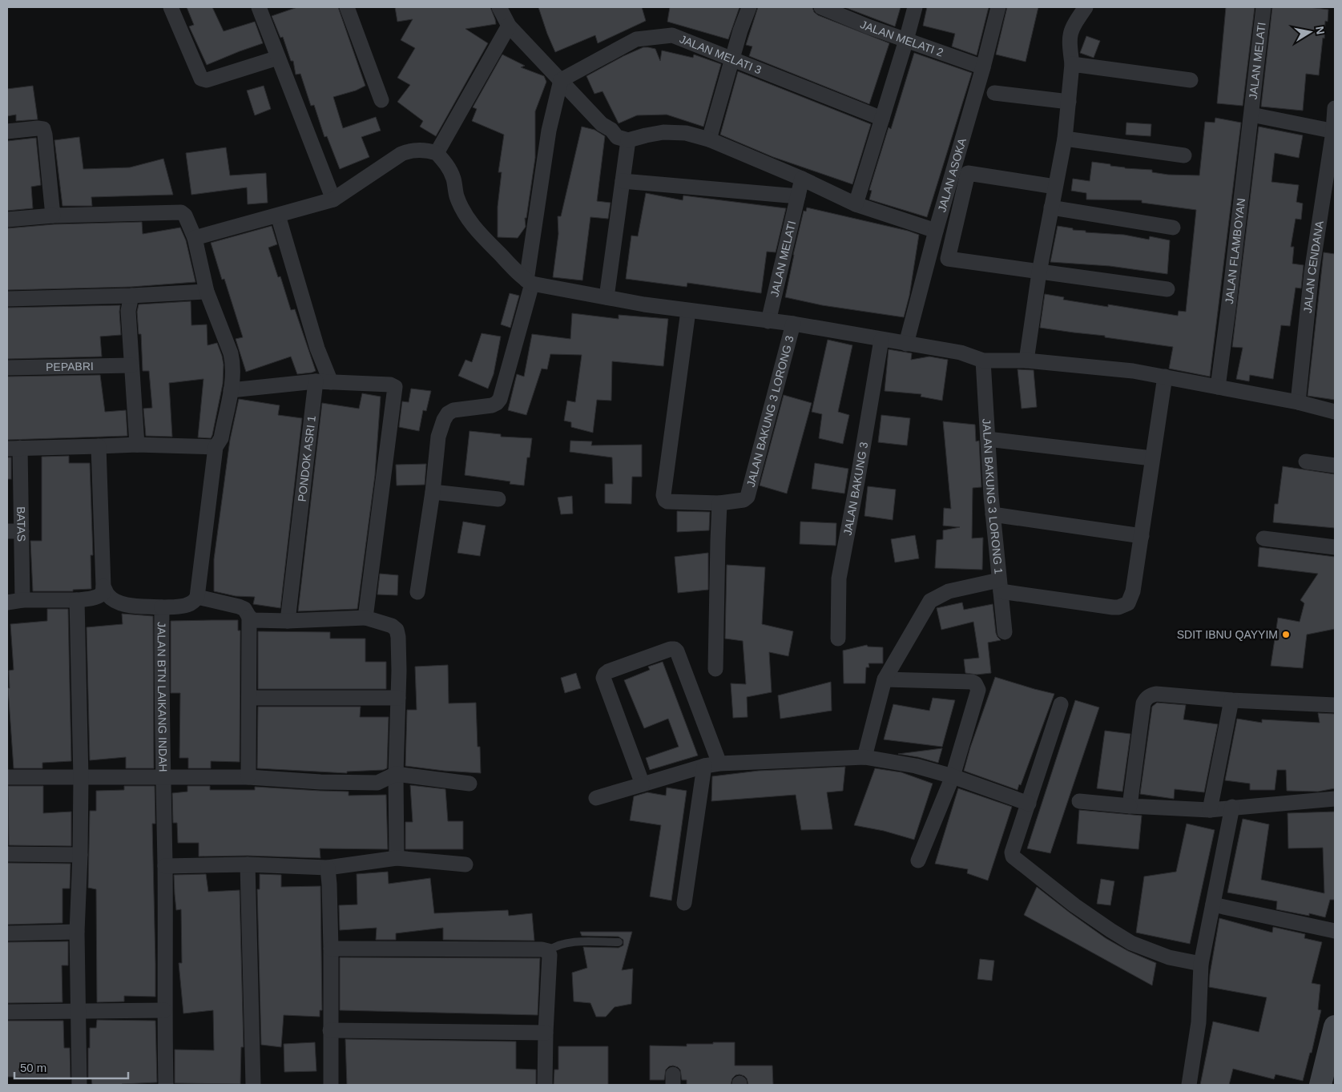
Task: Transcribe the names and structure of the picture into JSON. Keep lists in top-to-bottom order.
{
  "streets": {
    "street": [
      "JALAN MELATI 2",
      "JALAN MELATI 3",
      "JALAN MELATI",
      "JALAN ASOKA",
      "JALAN FLAMBOYAN",
      "JALAN CENDANA",
      "PEPABRI",
      "JALAN BAKUNG 3 LORONG 3",
      "PONDOK ASRI 1",
      "JALAN BAKUNG 3",
      "JALAN BAKUNG 3 LORONG 1",
      "BATAS",
      "JALAN BTN LAIKANG INDAH"
    ]
  },
  "crossings": [
    ["JALAN MELATI 2", "JALAN ASOKA"],
    ["JALAN MELATI", "JALAN FLAMBOYAN"]
  ],
  "places": ["SDIT IBNU QAYYIM"],
  "scale_bar": "50 m",
  "north": "right"
}
